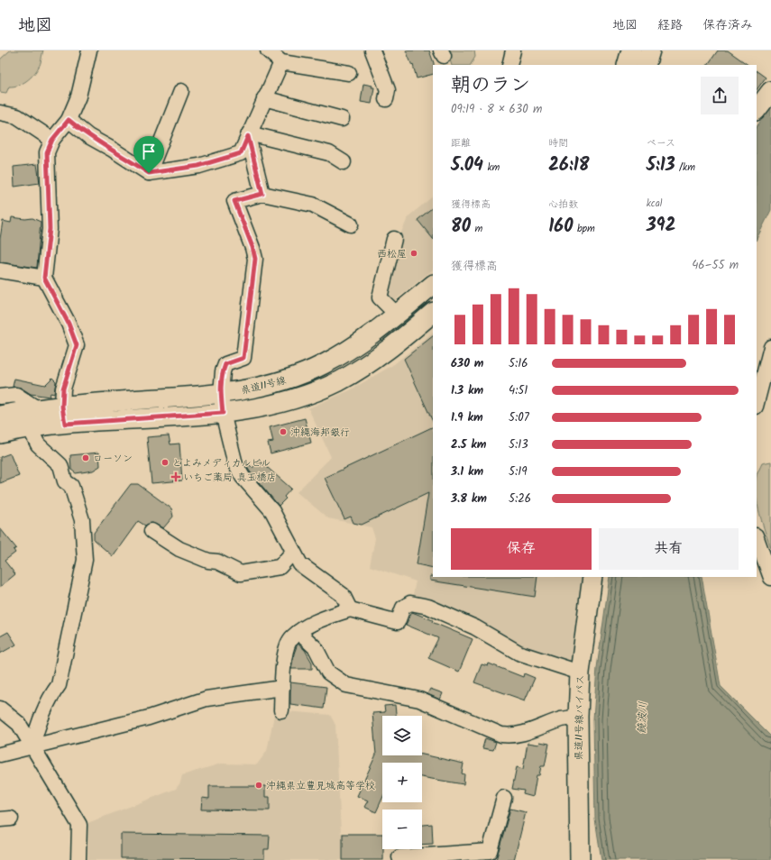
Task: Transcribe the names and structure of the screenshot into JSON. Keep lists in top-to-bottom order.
{
  "streets": {
    "main road": ["県道11号線", "県道11号線バイパス"]
  },
  "water": ["饒波川"],
  "places": {
    "other": [
      "西松屋",
      "沖縄海邦銀行",
      "ローソン",
      "とよみメディカルビル",
      "沖縄県立豊見城高等学校"
    ],
    "health": ["いちご薬局 真玉橋店"]
  },
  "page": {
    "header": "地図",
    "nav": ["地図", "経路", "保存済み"],
    "heading": ["朝のラン", "09:19 · 8 × 630 m"],
    "stats": [
      ["距離", "5.04 km"],
      ["時間", "26:18"],
      ["ペース", "5:13 /km"],
      ["獲得標高", "80 m"],
      ["心拍数", "160 bpm"],
      ["kcal", "392"]
    ],
    "chart": ["獲得標高", "46–55 m"],
    "list": [
      {
        "name": "630 m",
        "note": "5:16"
      },
      {
        "name": "1.3 km",
        "note": "4:51"
      },
      {
        "name": "1.9 km",
        "note": "5:07"
      },
      {
        "name": "2.5 km",
        "note": "5:13"
      },
      {
        "name": "3.1 km",
        "note": "5:19"
      },
      {
        "name": "3.8 km",
        "note": "5:26"
      }
    ],
    "buttons": ["保存", "共有"],
    "map_buttons": ["+", "−"]
  }
}
